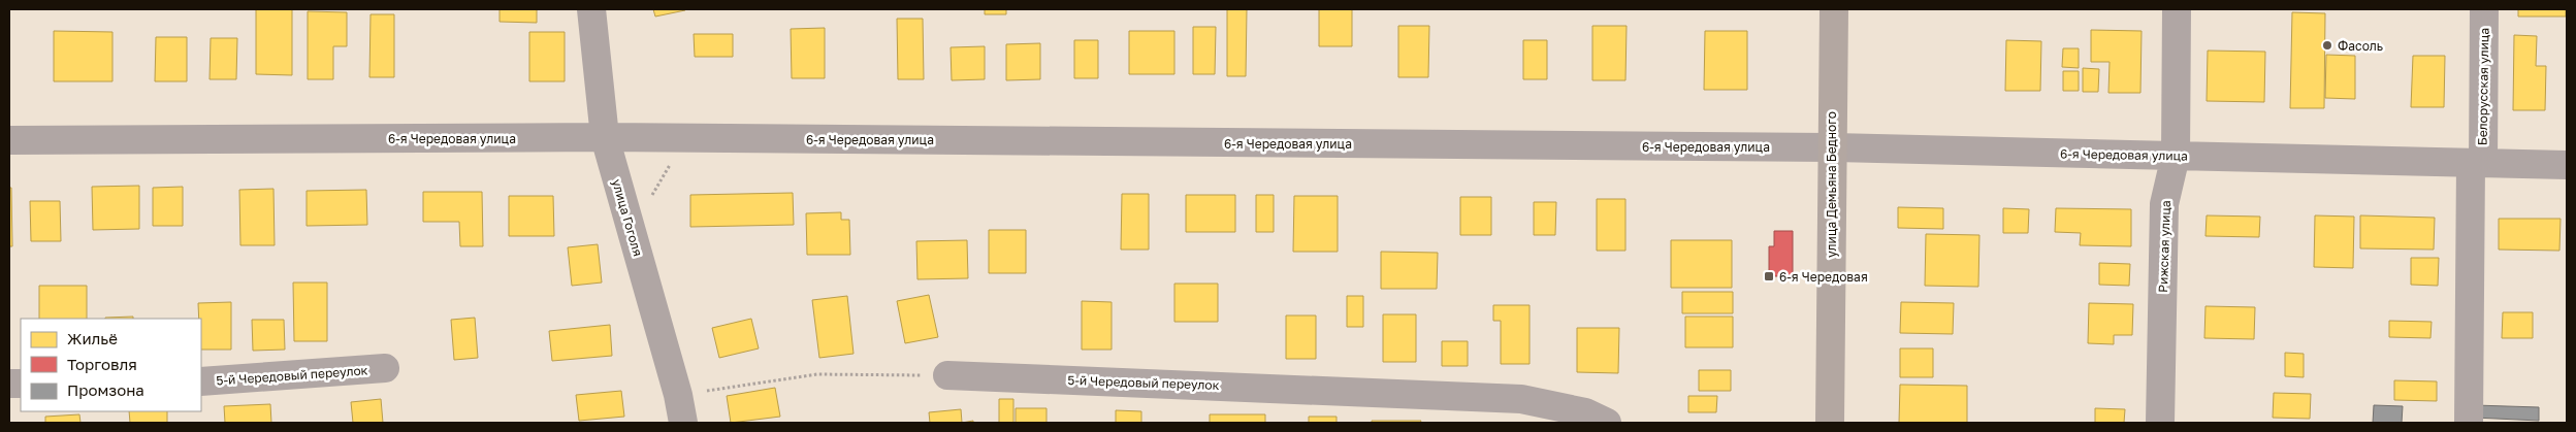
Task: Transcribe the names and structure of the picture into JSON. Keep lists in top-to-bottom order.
{
  "streets": {
    "main road": ["улица Демьяна Бедного"],
    "street": [
      "Белорусская улица",
      "6-я Чередовая улица",
      "улица Гоголя",
      "Рижская улица",
      "5-й Чередовый переулок"
    ]
  },
  "crossings": [
    ["Белорусская улица", "6-я Чередовая улица"],
    ["6-я Чередовая улица", "улица Демьяна Бедного"],
    ["6-я Чередовая улица", "улица Гоголя"],
    ["6-я Чередовая улица", "Рижская улица"]
  ],
  "places": {
    "other": ["Фасоль"],
    "transit": ["6-я Чередовая"]
  },
  "legend": ["Жильё", "Торговля", "Промзона"]
}
